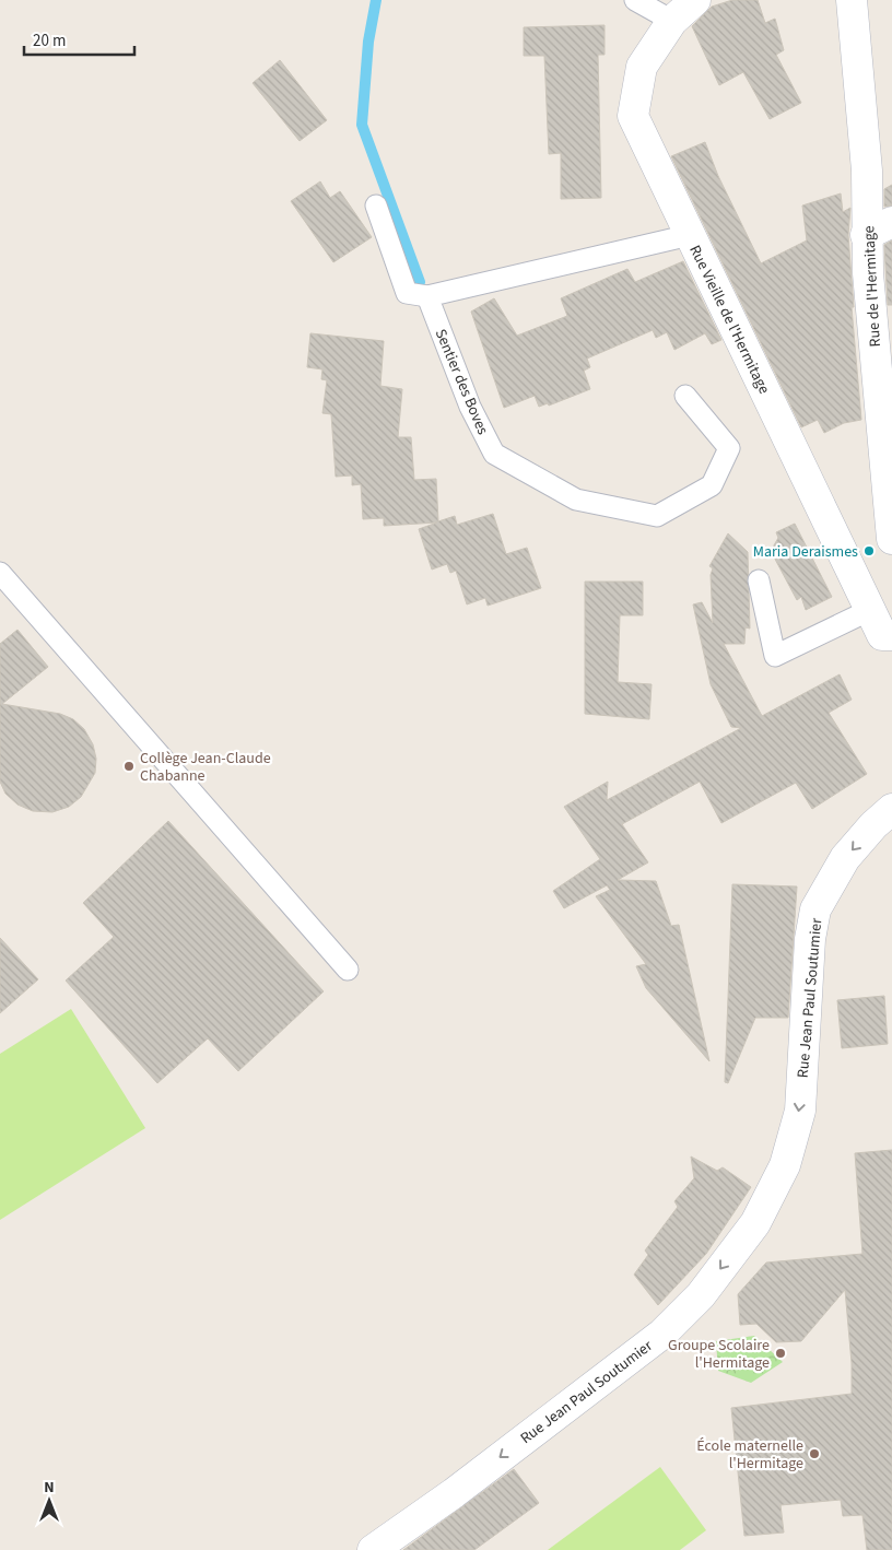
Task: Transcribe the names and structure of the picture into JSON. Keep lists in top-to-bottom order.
{
  "streets": {
    "street": ["Rue de l'Hermitage", "Rue Vieille de l'Hermitage", "Rue Jean Paul Soutumier"],
    "lane": ["Sentier des Boves"]
  },
  "one_way": ["Rue Jean Paul Soutumier"],
  "places": [
    "Maria Deraismes",
    "Collège Jean-Claude Chabanne",
    "Groupe Scolaire l'Hermitage",
    "École maternelle l'Hermitage"
  ],
  "scale_bar": "20 m",
  "north": "top"
}
